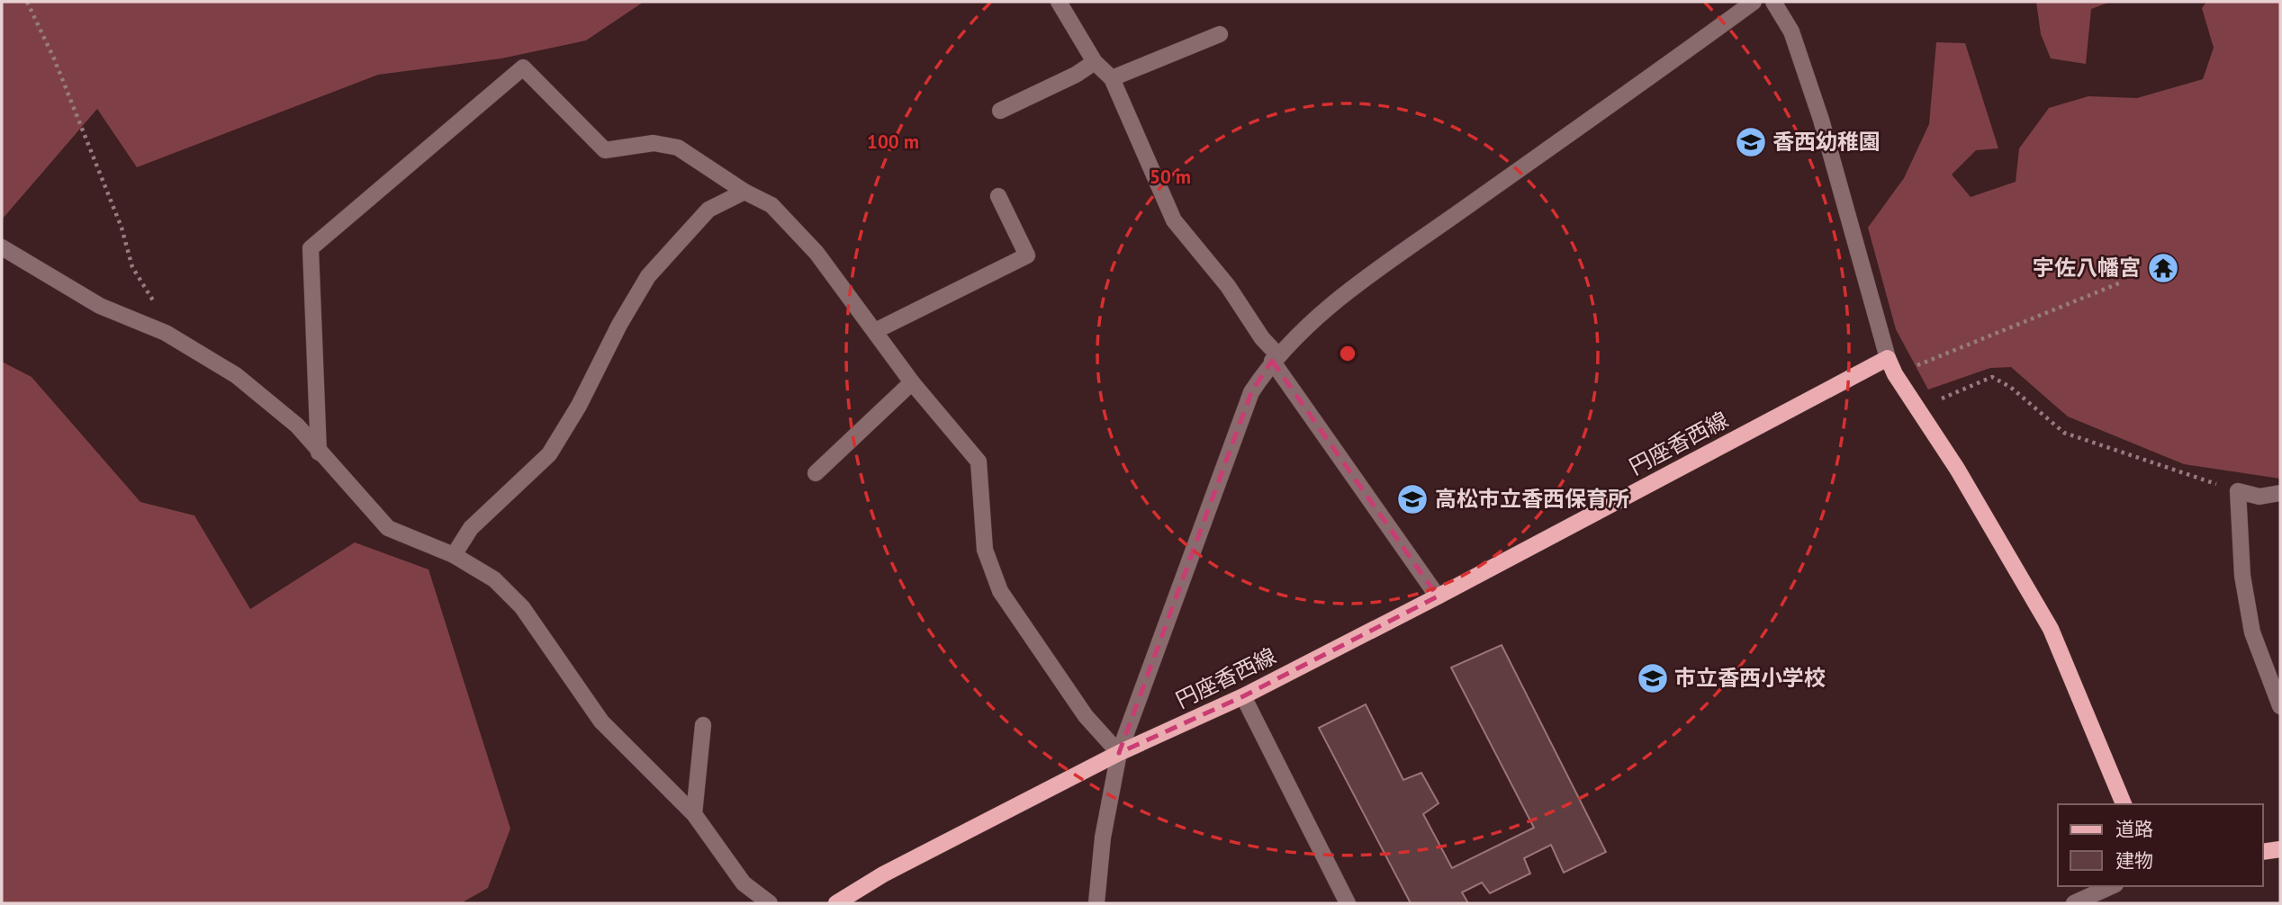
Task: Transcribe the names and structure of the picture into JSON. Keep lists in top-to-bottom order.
{
  "streets": {
    "main road": ["円座香西線"]
  },
  "places": {
    "school or university": ["香西幼稚園", "高松市立香西保育所", "市立香西小学校"],
    "temple": ["宇佐八幡宮"]
  },
  "legend": ["道路", "建物"],
  "rings": ["100 m", "50 m"]
}
